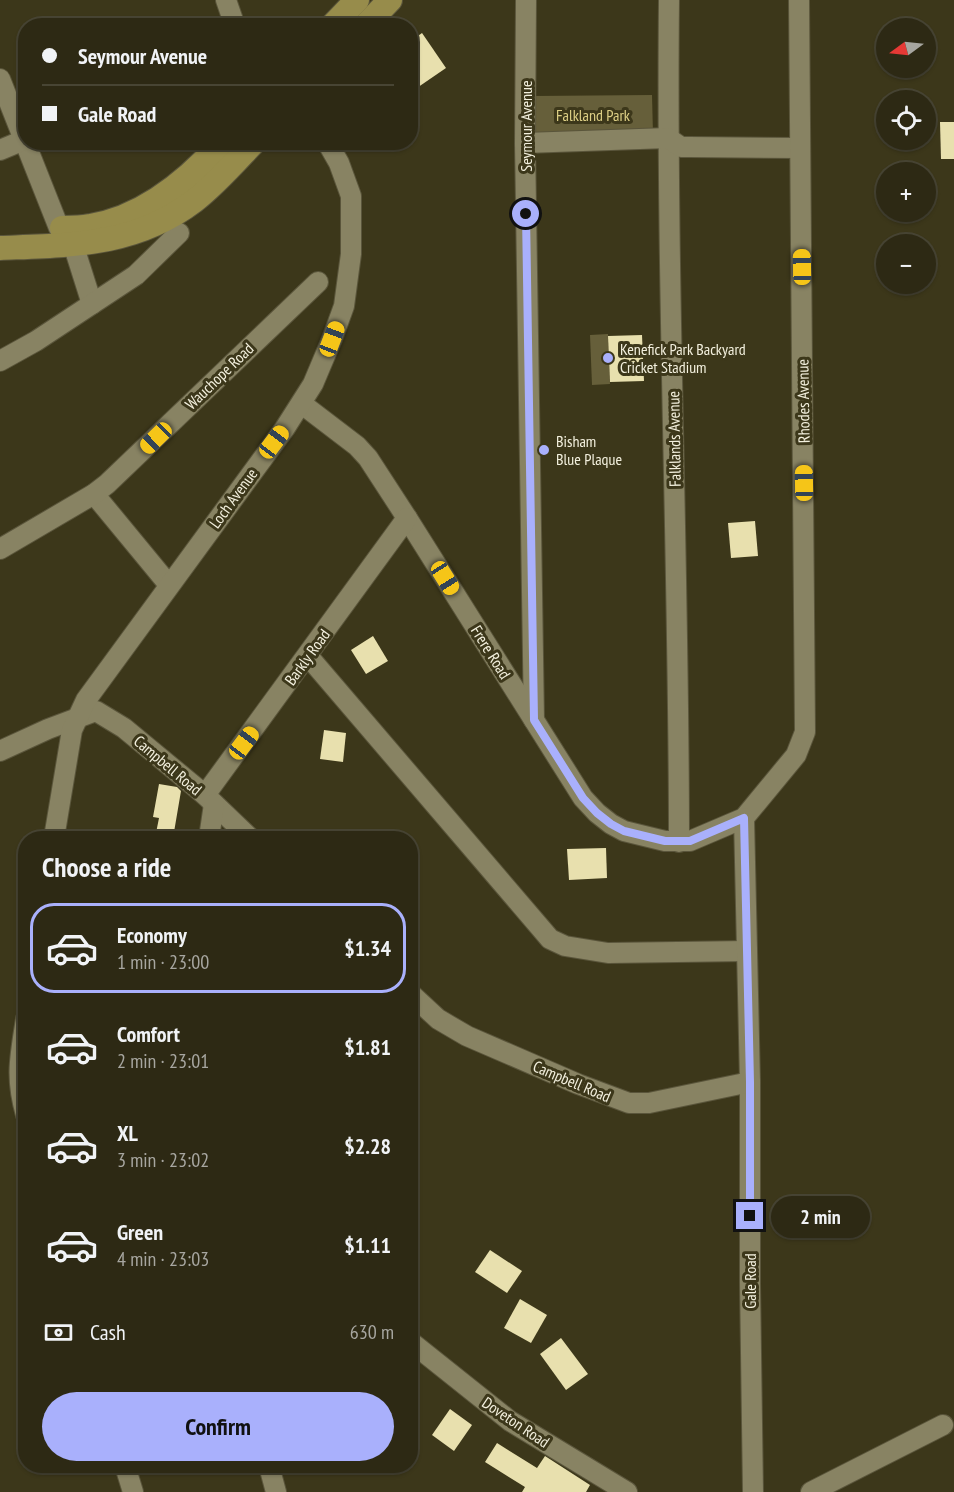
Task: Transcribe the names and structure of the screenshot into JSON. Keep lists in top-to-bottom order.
{
  "streets": {
    "street": [
      "Seymour Avenue",
      "Wauchope Road",
      "Rhodes Avenue",
      "Falklands Avenue",
      "Loch Avenue",
      "Frere Road",
      "Barkly Road",
      "Campbell Road",
      "Gale Road",
      "Doveton Road"
    ]
  },
  "crossings": [
    ["Seymour Avenue", "Frere Road"],
    ["Rhodes Avenue", "Frere Road"],
    ["Rhodes Avenue", "Gale Road"],
    ["Falklands Avenue", "Frere Road"],
    ["Loch Avenue", "Frere Road"],
    ["Loch Avenue", "Campbell Road"],
    ["Frere Road", "Barkly Road"],
    ["Frere Road", "Gale Road"],
    ["Barkly Road", "Campbell Road"],
    ["Campbell Road", "Gale Road"]
  ],
  "parks": ["Falkland Park"],
  "places": ["Kenefick Park Backyard Cricket Stadium", "Bisham Blue Plaque"],
  "north": "left",
  "page": {
    "map_buttons": ["+", "−"],
    "banner": ["Seymour Avenue", "Gale Road"],
    "heading": "Choose a ride",
    "list": [
      {
        "name": "Economy",
        "note": "1 min · 23:00",
        "value": "$1.34"
      },
      {
        "name": "Comfort",
        "note": "2 min · 23:01",
        "value": "$1.81"
      },
      {
        "name": "XL",
        "note": "3 min · 23:02",
        "value": "$2.28"
      },
      {
        "name": "Green",
        "note": "4 min · 23:03",
        "value": "$1.11"
      }
    ],
    "bubble": "2 min",
    "pay": ["Cash", "630 m"],
    "buttons": "Confirm"
  }
}
